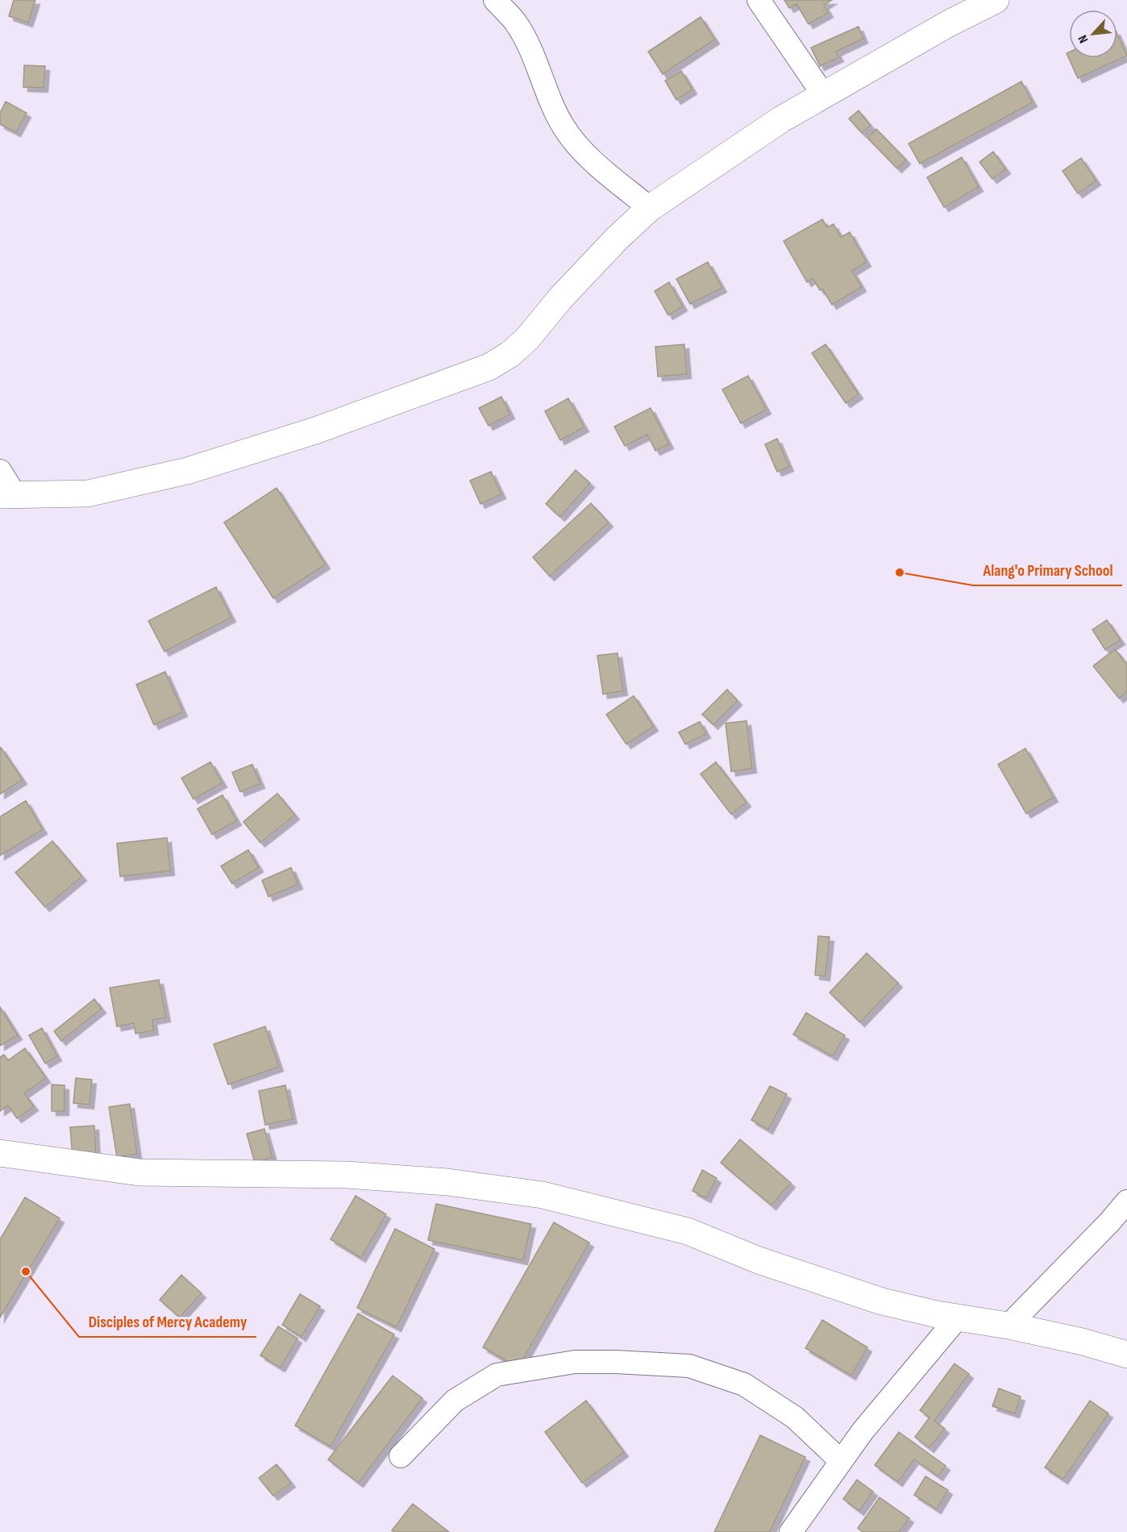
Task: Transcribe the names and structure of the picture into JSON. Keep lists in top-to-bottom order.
{
  "places": ["Alang'o Primary School", "Disciples of Mercy Academy"],
  "north": "bottom left"
}
